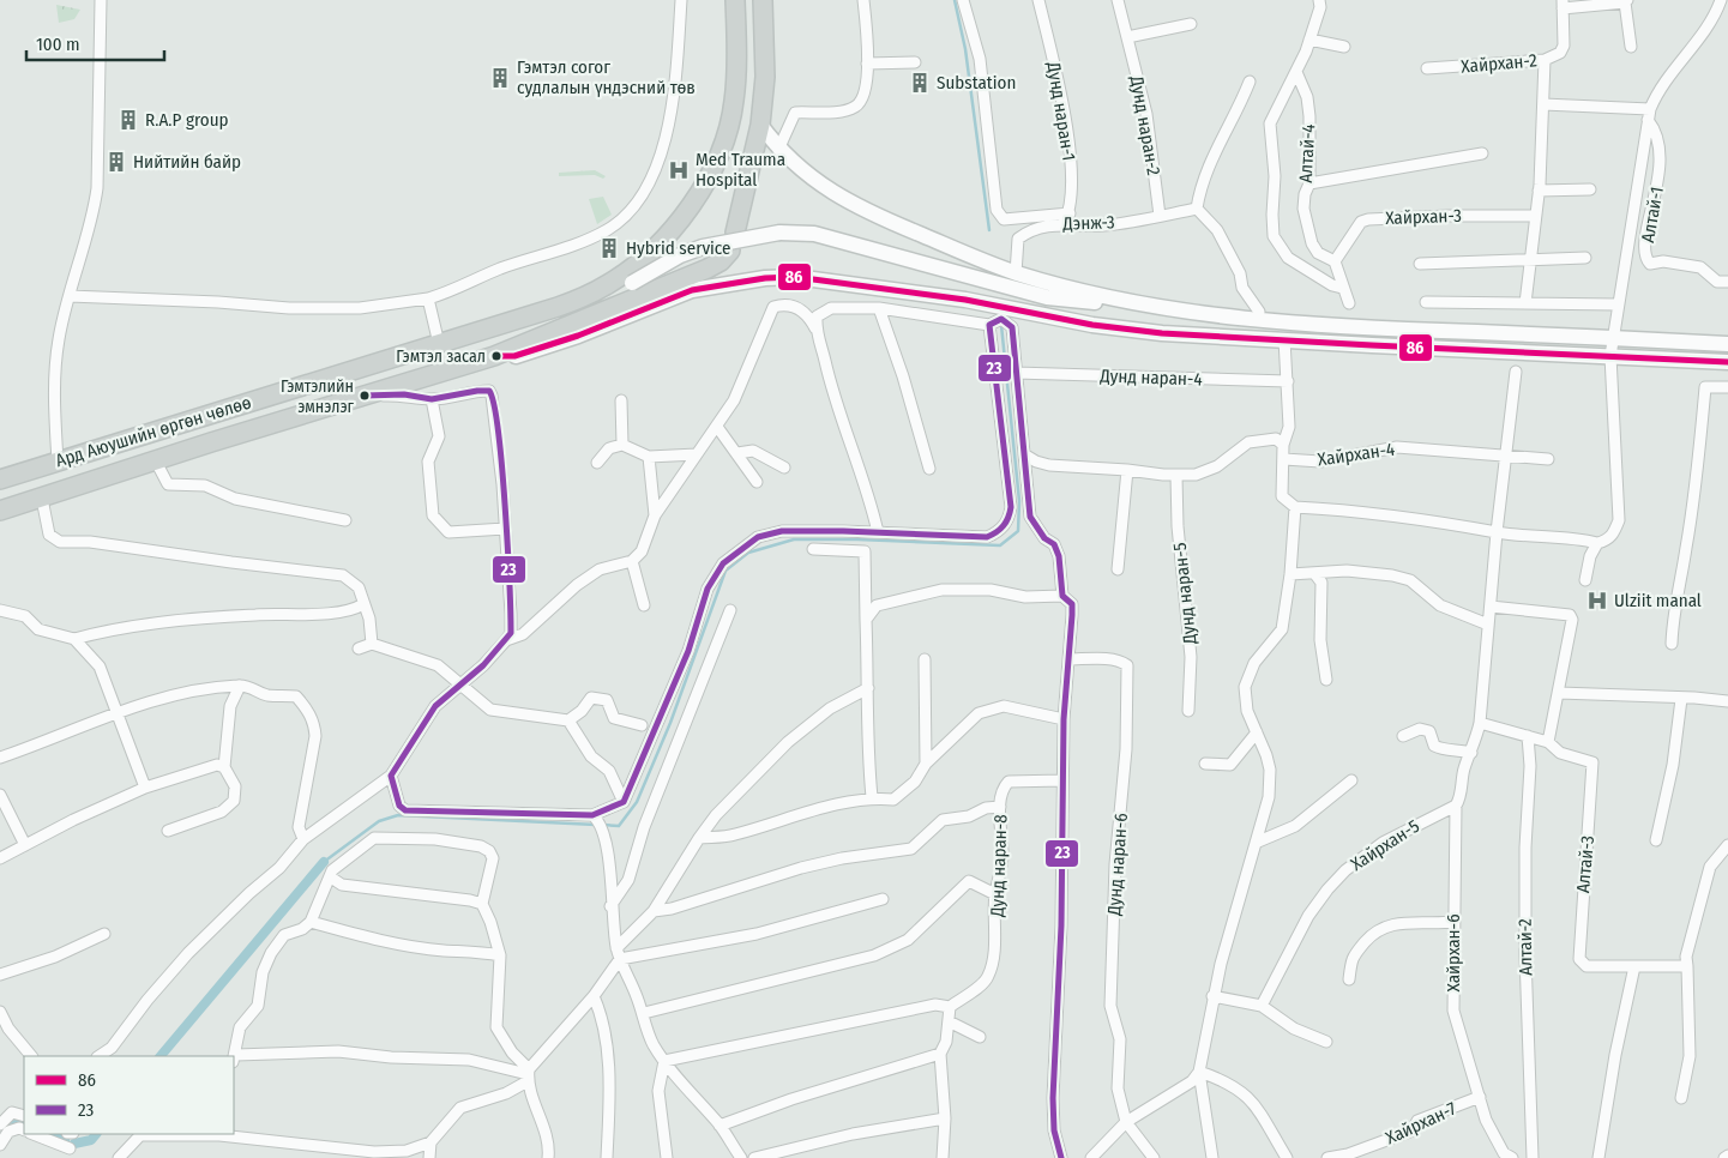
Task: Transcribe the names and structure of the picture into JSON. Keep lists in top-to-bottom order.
{
  "streets": {
    "main road": ["Ард Аюушийн өргөн чөлөө"],
    "street": [
      "Хайрхан-2",
      "Дунд наран-1",
      "Дунд наран-2",
      "Алтай-4",
      "Алтай-1",
      "Хайрхан-3",
      "Дэнж-3",
      "Дунд наран-4",
      "Хайрхан-4",
      "Дунд наран-5",
      "Хайрхан-5",
      "Дунд наран-6",
      "Алтай-3",
      "Дунд наран-8",
      "Алтай-2",
      "Хайрхан-6",
      "Хайрхан-7"
    ]
  },
  "crossings": [
    ["Дунд наран-1", "Дэнж-3"],
    ["Дунд наран-2", "Дэнж-3"],
    ["Алтай-4", "Хайрхан-3"],
    ["Хайрхан-5", "Хайрхан-6"],
    ["Хайрхан-6", "Хайрхан-7"]
  ],
  "places": {
    "building": [
      "Гэмтэл согог судлалын үндэсний төв",
      "Substation",
      "R.A.P group",
      "Нийтийн байр",
      "Hybrid service"
    ],
    "hospital": ["Med Trauma Hospital", "Ulziit manal"],
    "other": ["Гэмтэл засал", "Гэмтэлийн эмнэлэг"]
  },
  "lines": ["transit line 86", "transit line 23"],
  "legend": ["86", "23"],
  "scale_bar": "100 m"
}
